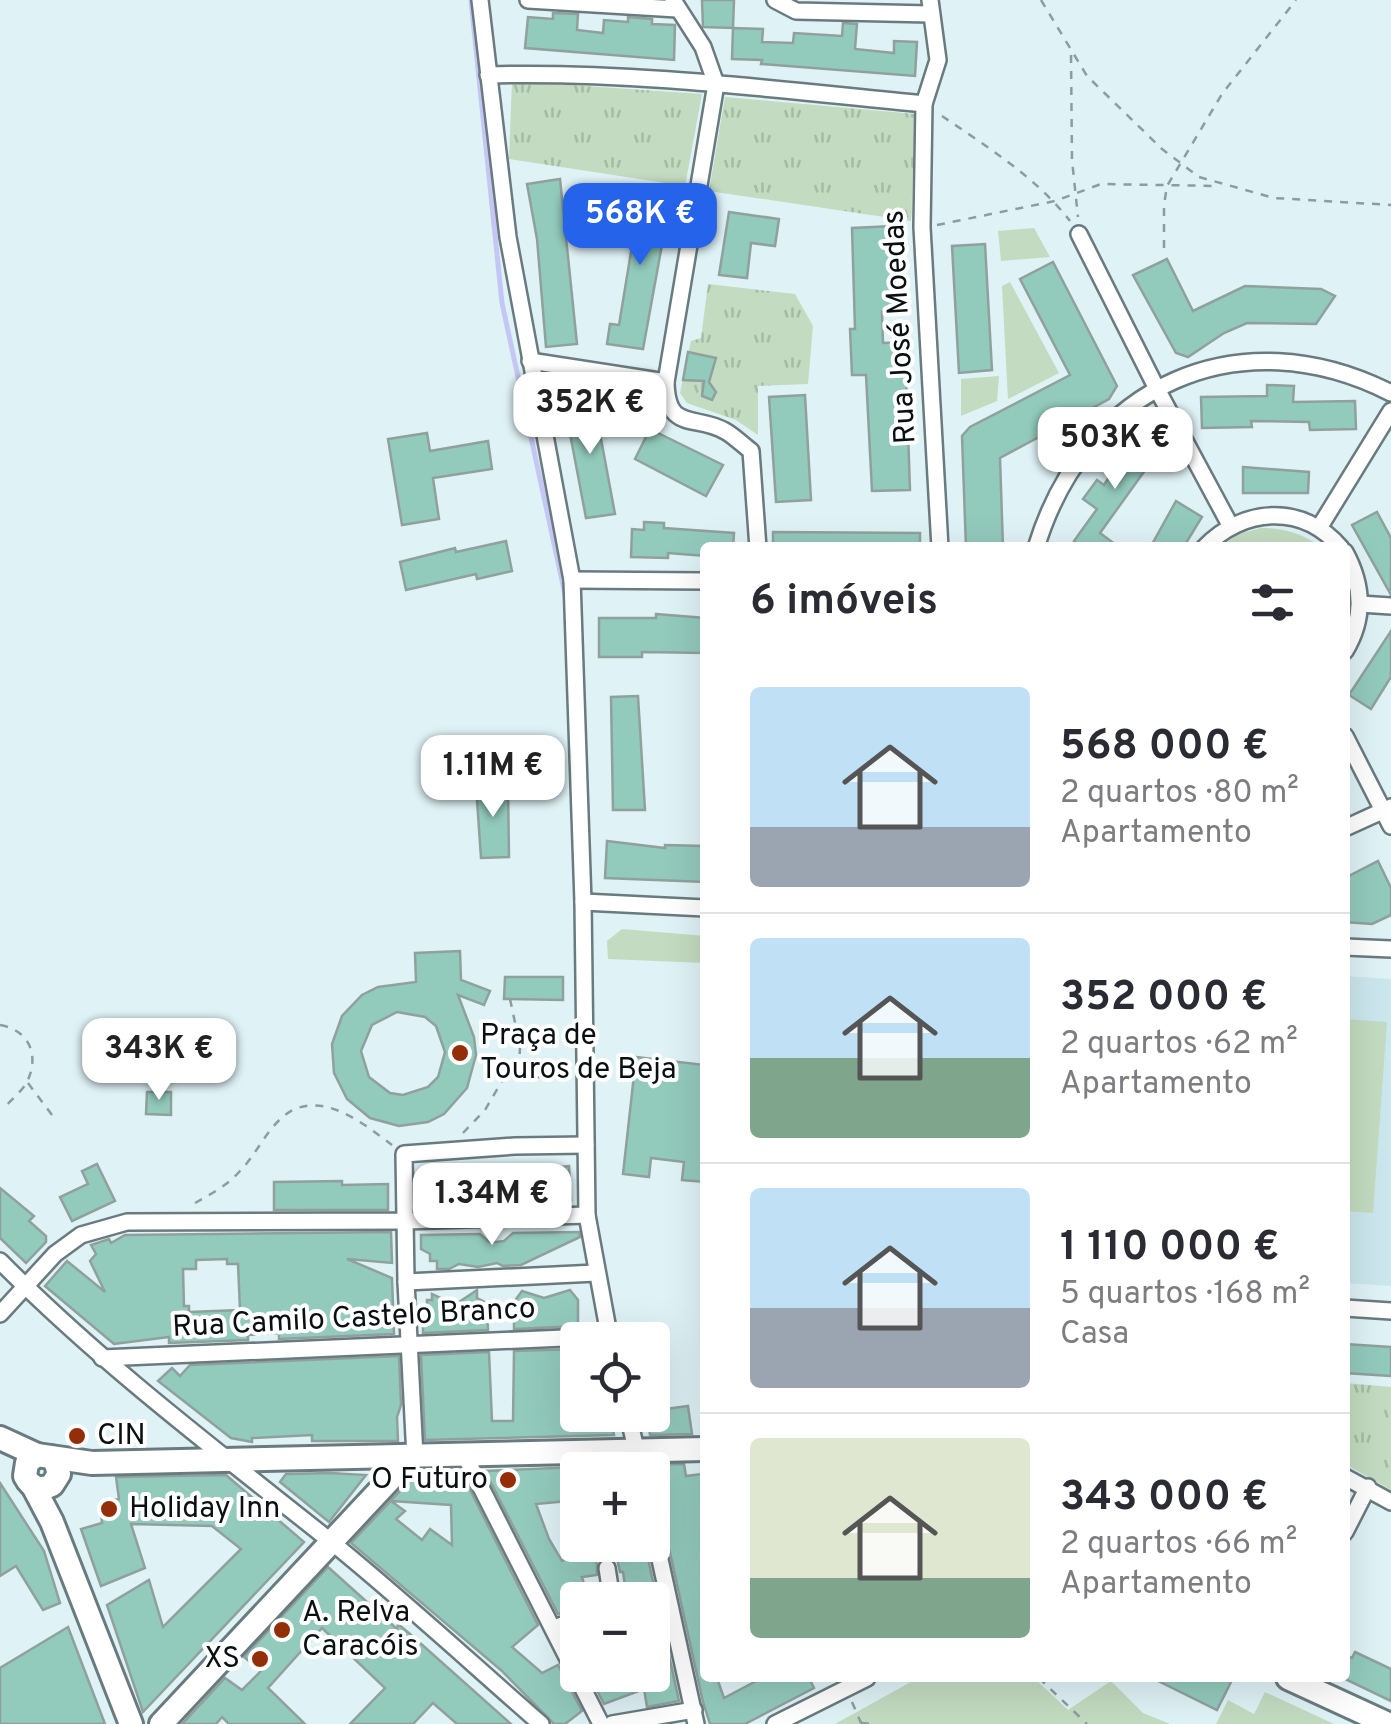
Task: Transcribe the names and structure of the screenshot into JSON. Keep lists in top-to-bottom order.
{
  "streets": {
    "street": ["Rua José Moedas", "Rua Camilo Castelo Branco"]
  },
  "places": [
    "Praça de Touros de Beja",
    "CIN",
    "O Futuro",
    "Holiday Inn",
    "A. Relva Caracóis",
    "XS"
  ],
  "page": {
    "price": [
      "568K €",
      "352K €",
      "503K €",
      "1.11M €",
      "343K €",
      "1.34M €"
    ],
    "heading": "6 imóveis",
    "list": [
      {
        "name": "568 000 €",
        "note": "2 quartos · 80 m² · Apartamento"
      },
      {
        "name": "352 000 €",
        "note": "2 quartos · 62 m² · Apartamento"
      },
      {
        "name": "1 110 000 €",
        "note": "5 quartos · 168 m² · Casa"
      },
      {
        "name": "343 000 €",
        "note": "2 quartos · 66 m² · Apartamento"
      }
    ],
    "map_buttons": ["+", "−"]
  }
}
